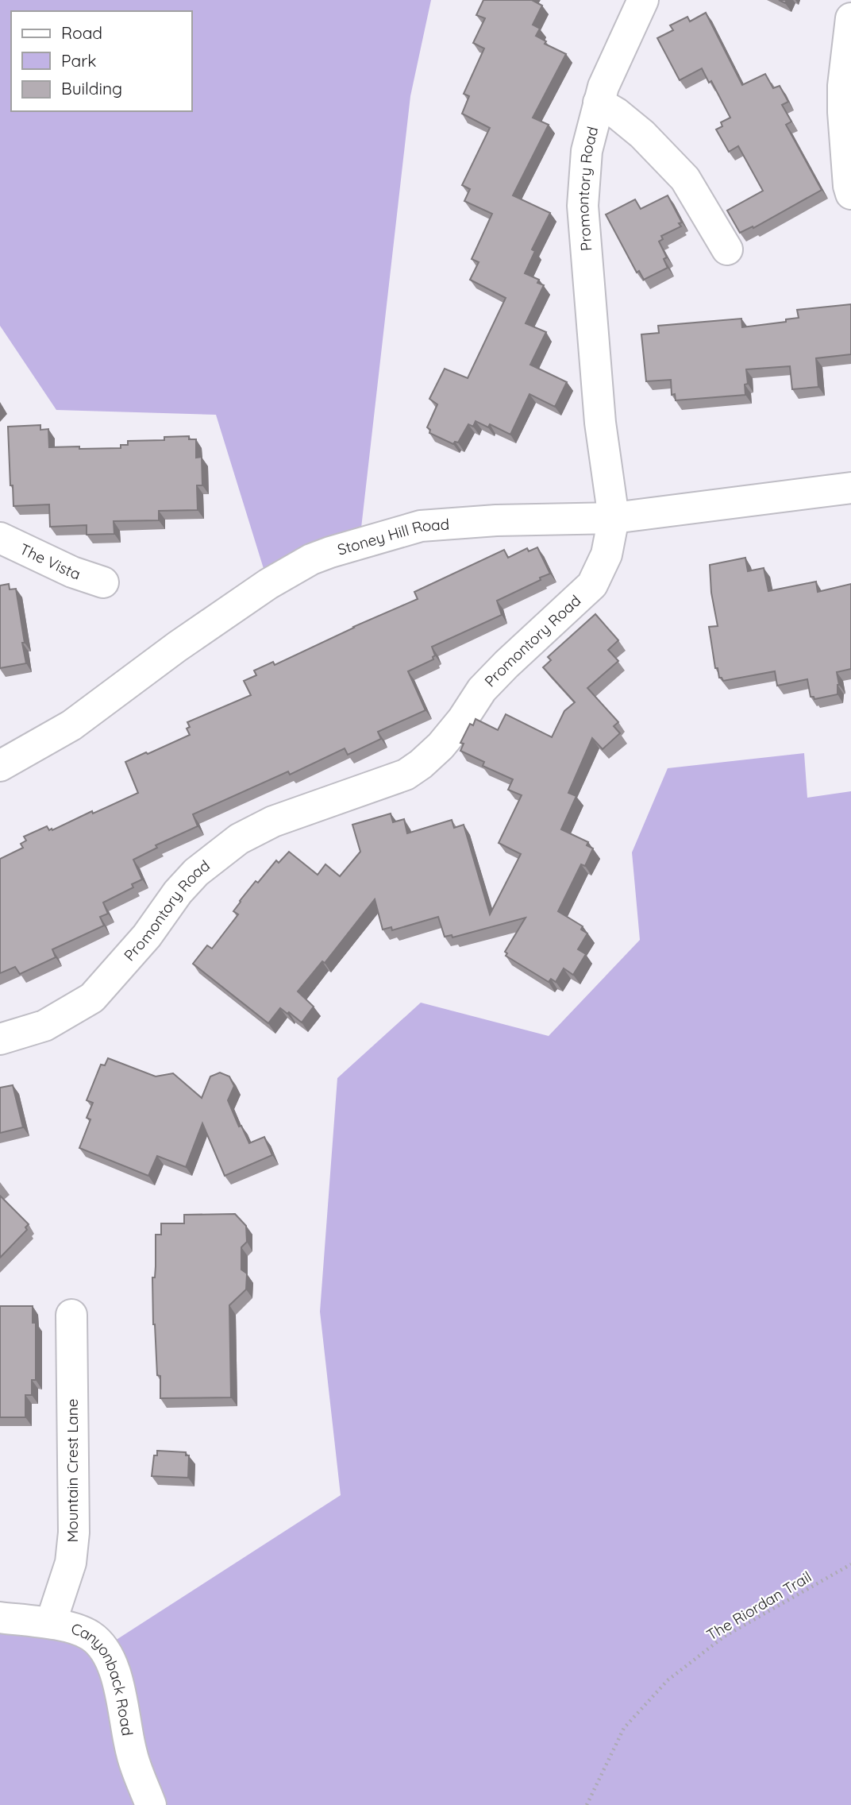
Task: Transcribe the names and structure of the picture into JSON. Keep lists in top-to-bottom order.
{
  "streets": {
    "street": [
      "Promontory Road",
      "Stoney Hill Road",
      "The Vista",
      "Mountain Crest Lane",
      "Canyonback Road"
    ],
    "path": ["The Riordan Trail"]
  },
  "crossings": [
    ["Promontory Road", "Stoney Hill Road"],
    ["Mountain Crest Lane", "Canyonback Road"]
  ],
  "legend": ["Road", "Park", "Building"]
}
